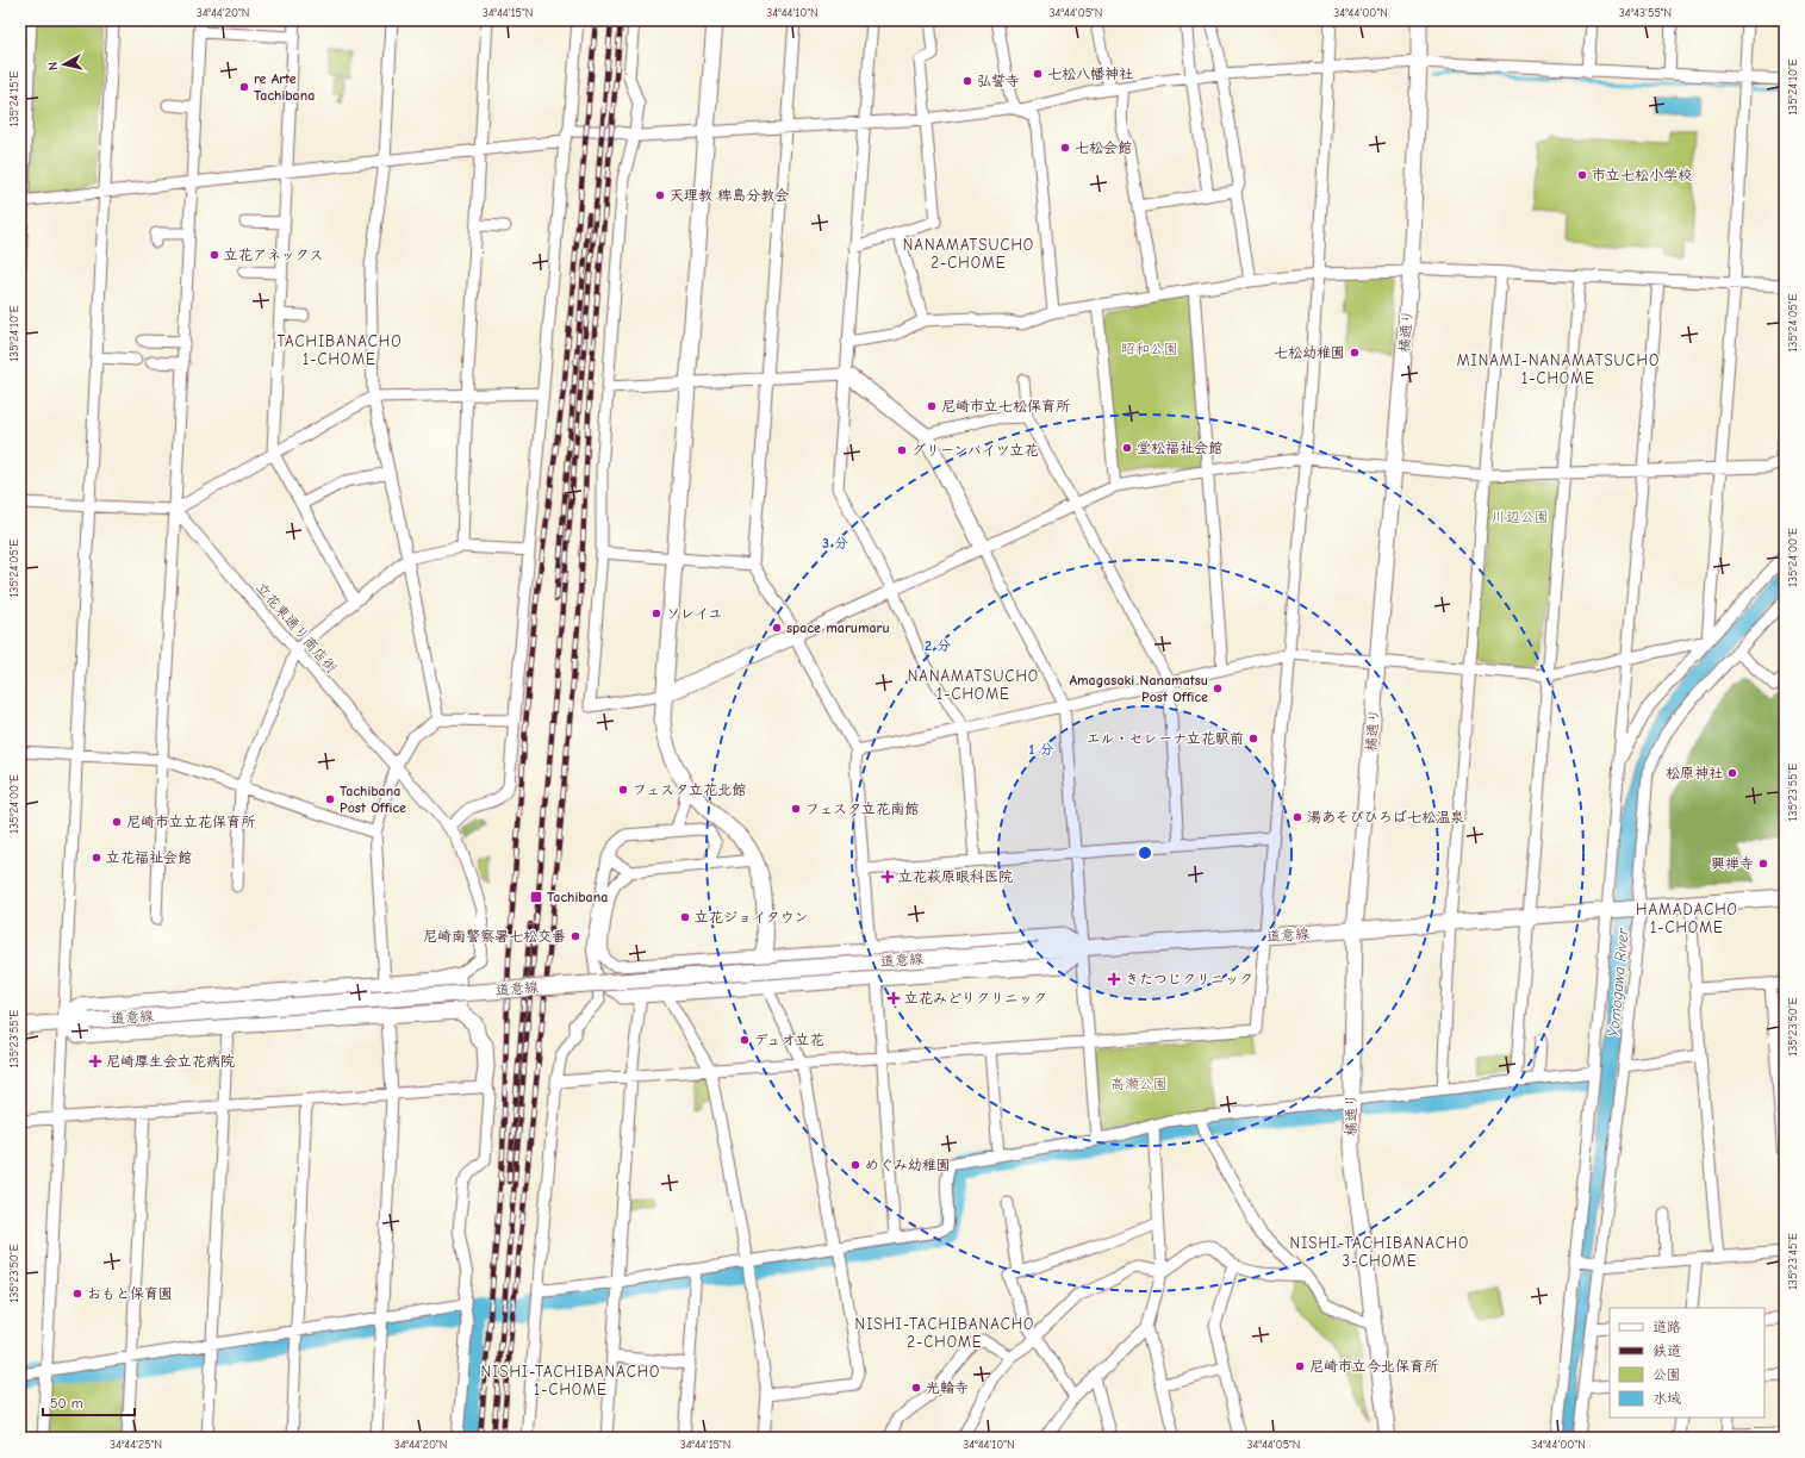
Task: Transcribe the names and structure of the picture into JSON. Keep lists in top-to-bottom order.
{
  "streets": {
    "street": ["橘通り", "立花東通り商店街", "道意線"]
  },
  "crossings": [
    ["橘通り", "道意線"]
  ],
  "districts": [
    "NANAMATSUCHO 2-CHOME",
    "TACHIBANACHO 1-CHOME",
    "MINAMI-NANAMATSUCHO 1-CHOME",
    "NANAMATSUCHO 1-CHOME",
    "HAMADACHO 1-CHOME",
    "NISHI-TACHIBANACHO 3-CHOME",
    "NISHI-TACHIBANACHO 2-CHOME",
    "NISHI-TACHIBANACHO 1-CHOME"
  ],
  "water": ["Yomogawa River"],
  "parks": ["昭和公園", "川辺公園", "高瀬公園"],
  "places": {
    "other": [
      "七松八幡神社",
      "弘誓寺",
      "re Arte Tachibana",
      "七松会館",
      "市立七松小学校",
      "天理教 稗島分教会",
      "立花アネックス",
      "七松幼稚園",
      "尼崎市立七松保育所",
      "堂松福祉会館",
      "グリーンハイツ立花",
      "ソレイユ",
      "space marumaru",
      "Amagasaki Nanamatsu Post Office",
      "エル・セレーナ立花駅前",
      "松原神社",
      "フェスタ立花北館",
      "Tachibana Post Office",
      "フェスタ立花南館",
      "湯あそびひろば七松温泉",
      "尼崎市立立花保育所",
      "立花福祉会館",
      "興禅寺",
      "立花ジョイタウン",
      "尼崎南警察署七松交番",
      "デュオ立花",
      "めぐみ幼稚園",
      "おもと保育園",
      "尼崎市立今北保育所",
      "光輪寺"
    ],
    "health": [
      "立花萩原眼科医院",
      "きたつじクリニック",
      "立花みどりクリニック",
      "尼崎厚生会立花病院"
    ],
    "transit": ["Tachibana"]
  },
  "legend": [
    "道路",
    "鉄道",
    "公園",
    "水域"
  ],
  "scale_bar": "50 m",
  "north": "left",
  "coordinates": [
    "34°44'20\"N",
    "34°44'15\"N",
    "34°44'10\"N",
    "34°44'05\"N",
    "34°44'00\"N",
    "34°43'55\"N",
    "135°24'10\"E",
    "135°24'15\"E",
    "135°24'05\"E",
    "135°24'00\"E",
    "135°23'55\"E",
    "135°23'50\"E",
    "135°23'45\"E",
    "34°44'25\"N"
  ],
  "rings": ["3 分", "2 分", "1 分"]
}
